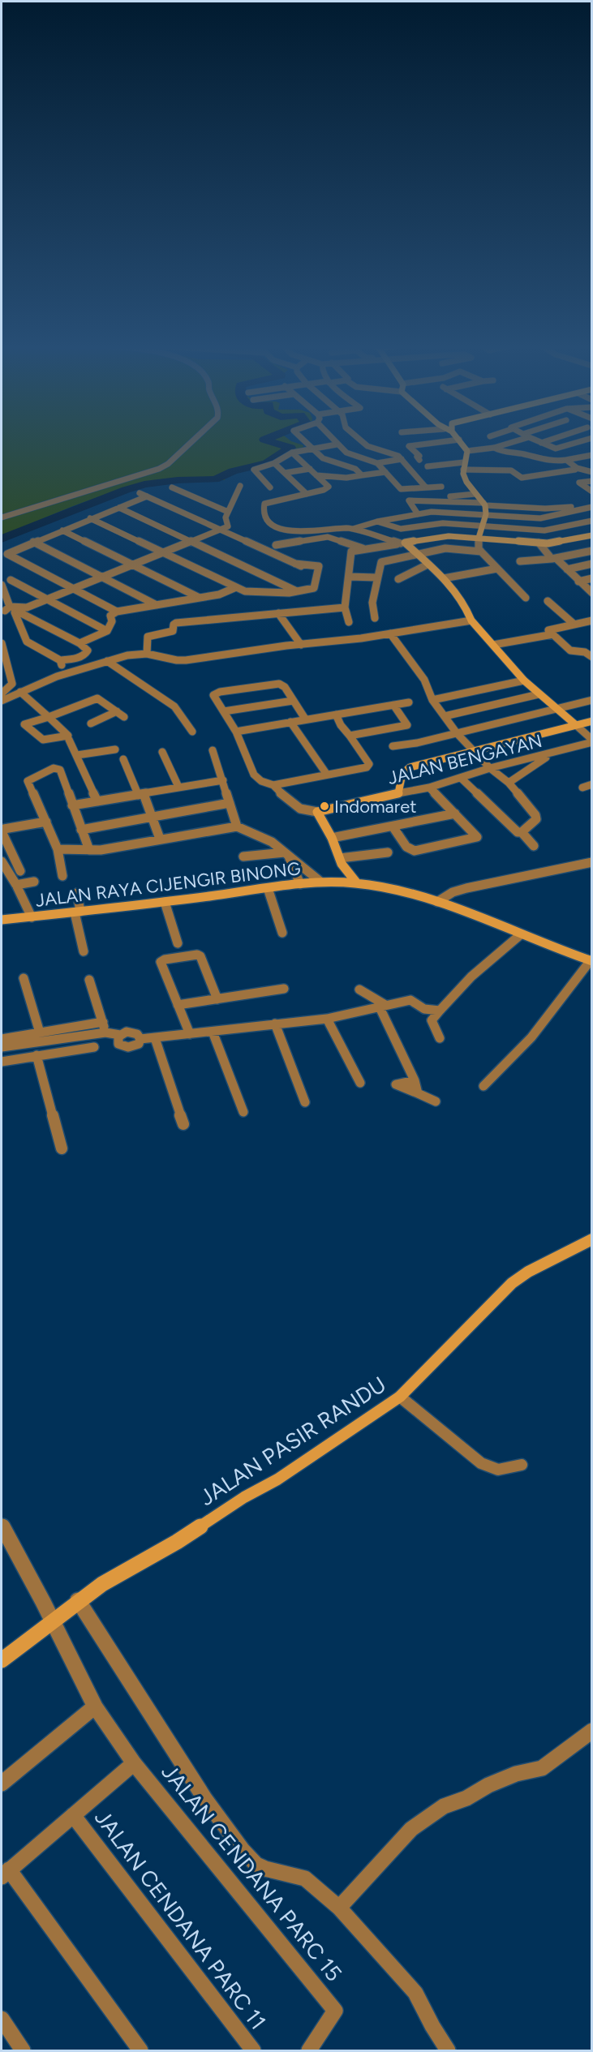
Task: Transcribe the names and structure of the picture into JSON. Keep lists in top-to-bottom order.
{
  "streets": {
    "street": [
      "JALAN BENGAYAN",
      "JALAN RAYA CIJENGIR BINONG",
      "JALAN PASIR RANDU",
      "JALAN CENDANA PARC 15",
      "JALAN CENDANA PARC 11"
    ]
  },
  "crossings": [
    ["JALAN PASIR RANDU", "JALAN CENDANA PARC 15"]
  ],
  "places": ["Indomaret"]
}
